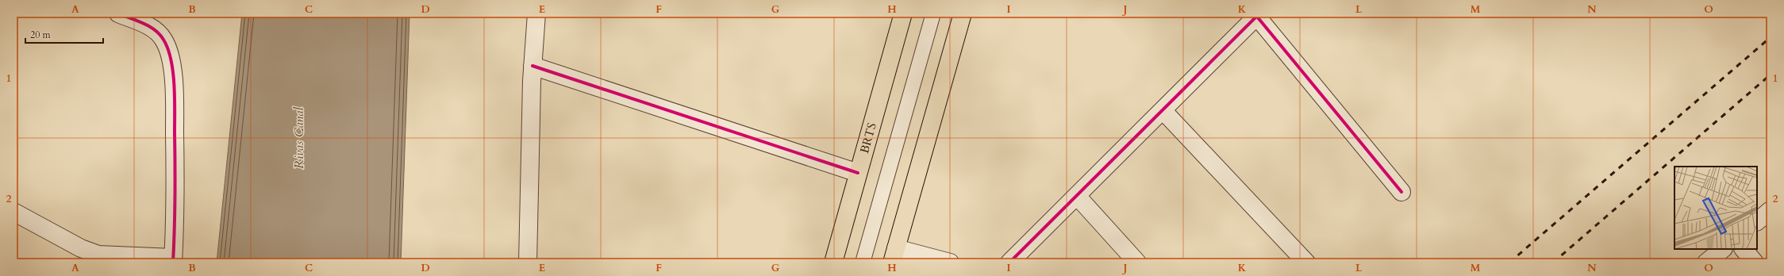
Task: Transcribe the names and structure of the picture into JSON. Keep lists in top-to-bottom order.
{
  "streets": {
    "main road": ["BRTS"]
  },
  "water": ["Rivas Canal"],
  "scale_bar": "20 m",
  "grid": {
    "columns": [
      "A",
      "B",
      "C",
      "D",
      "E",
      "F",
      "G",
      "H",
      "I",
      "J",
      "K",
      "L",
      "M",
      "N",
      "O"
    ],
    "rows": ["1", "2"]
  }
}
